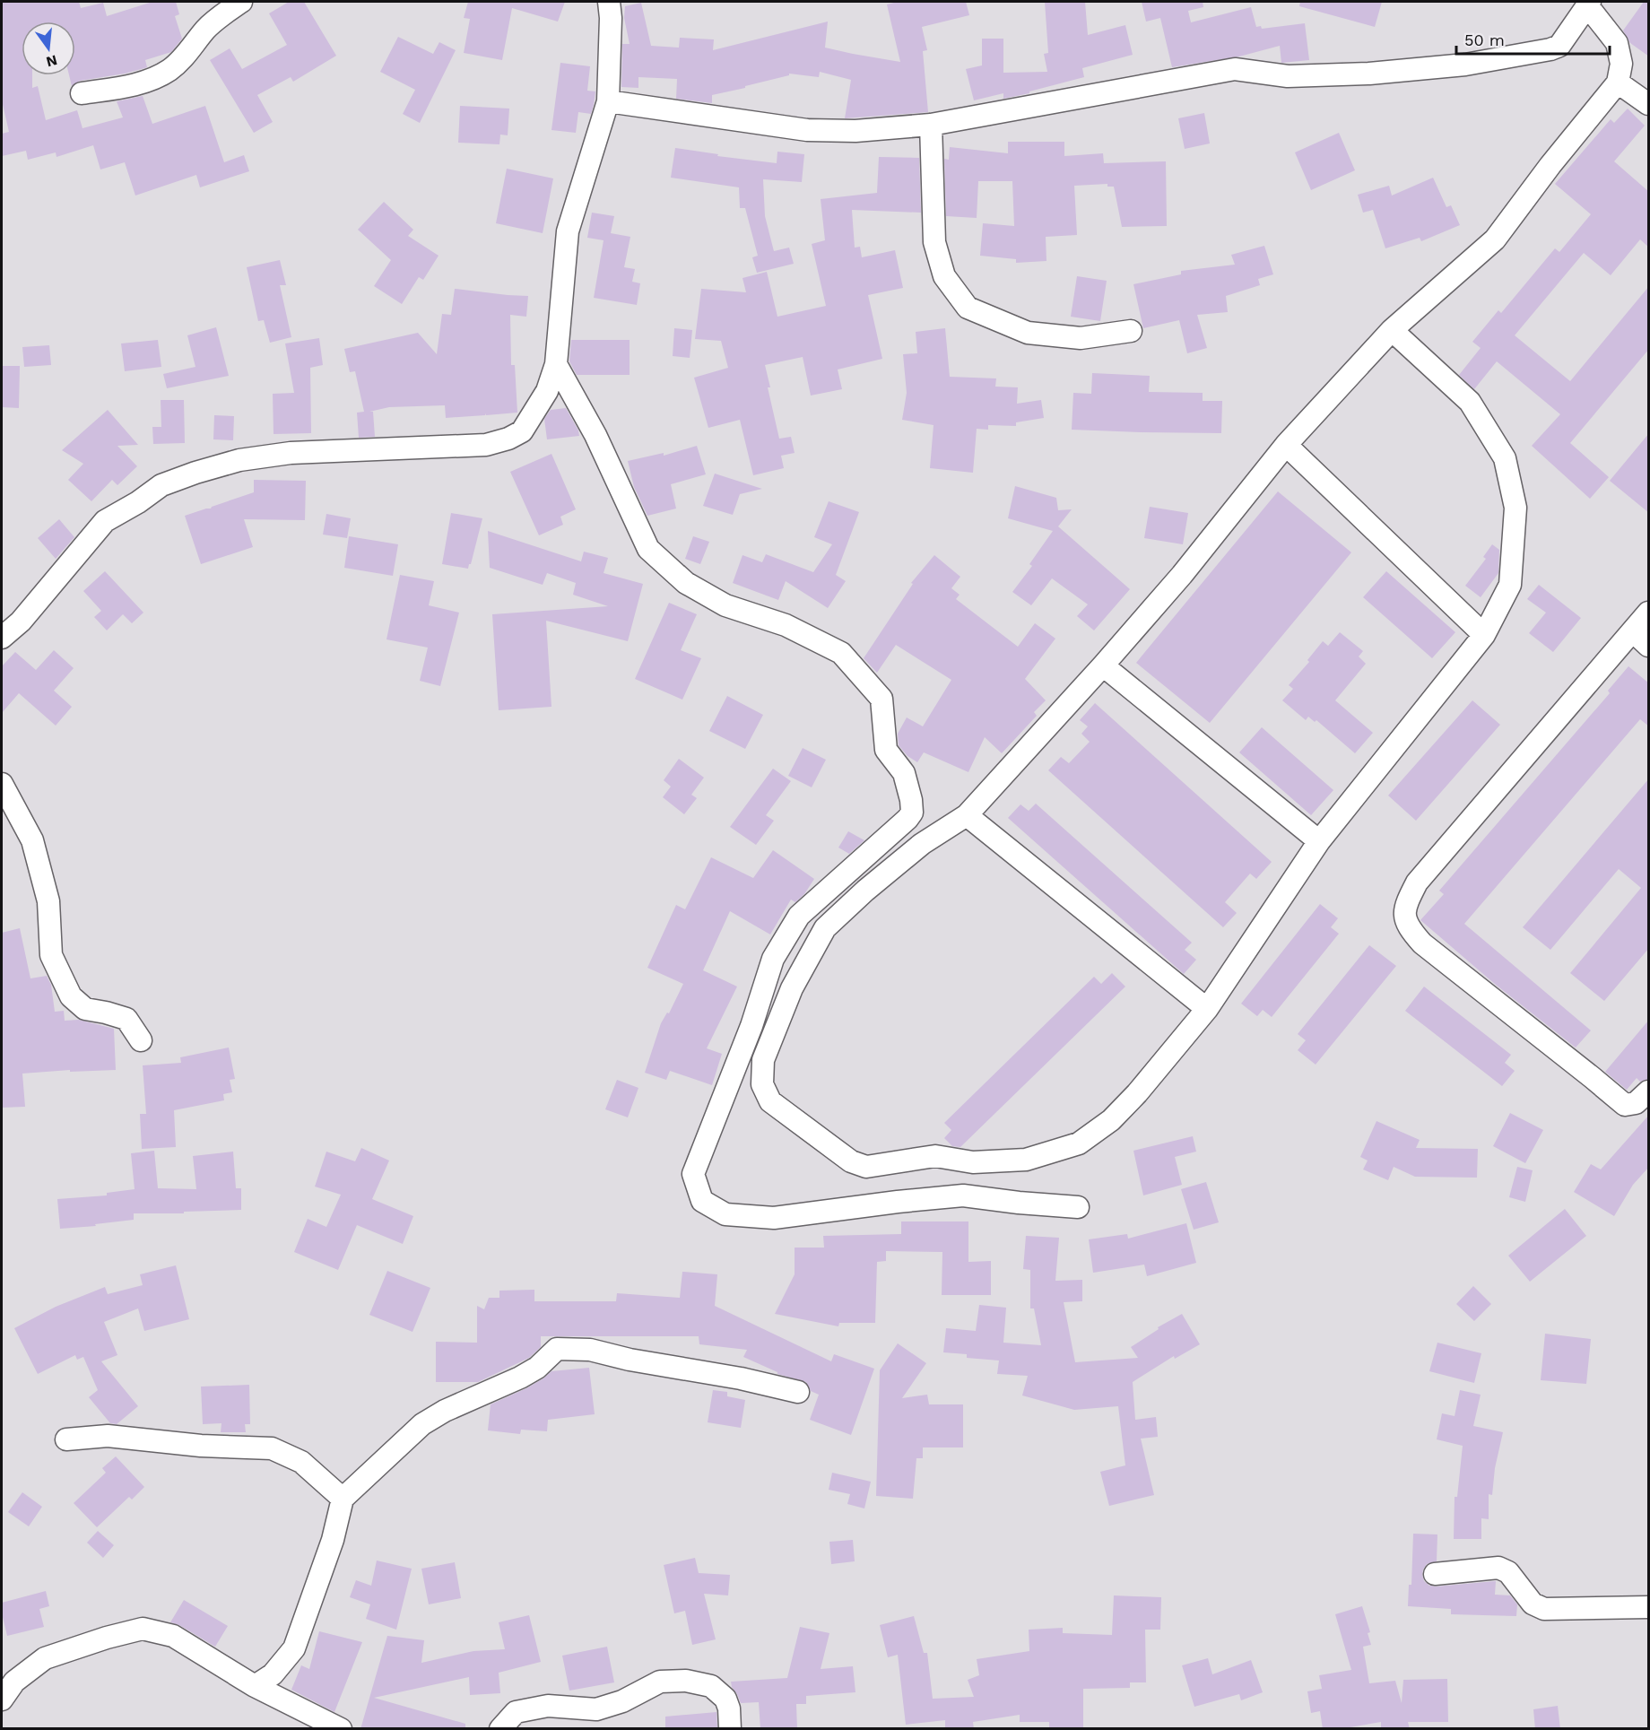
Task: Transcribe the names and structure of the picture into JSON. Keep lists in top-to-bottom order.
{
  "scale_bar": "50 m",
  "north": "bottom"
}
